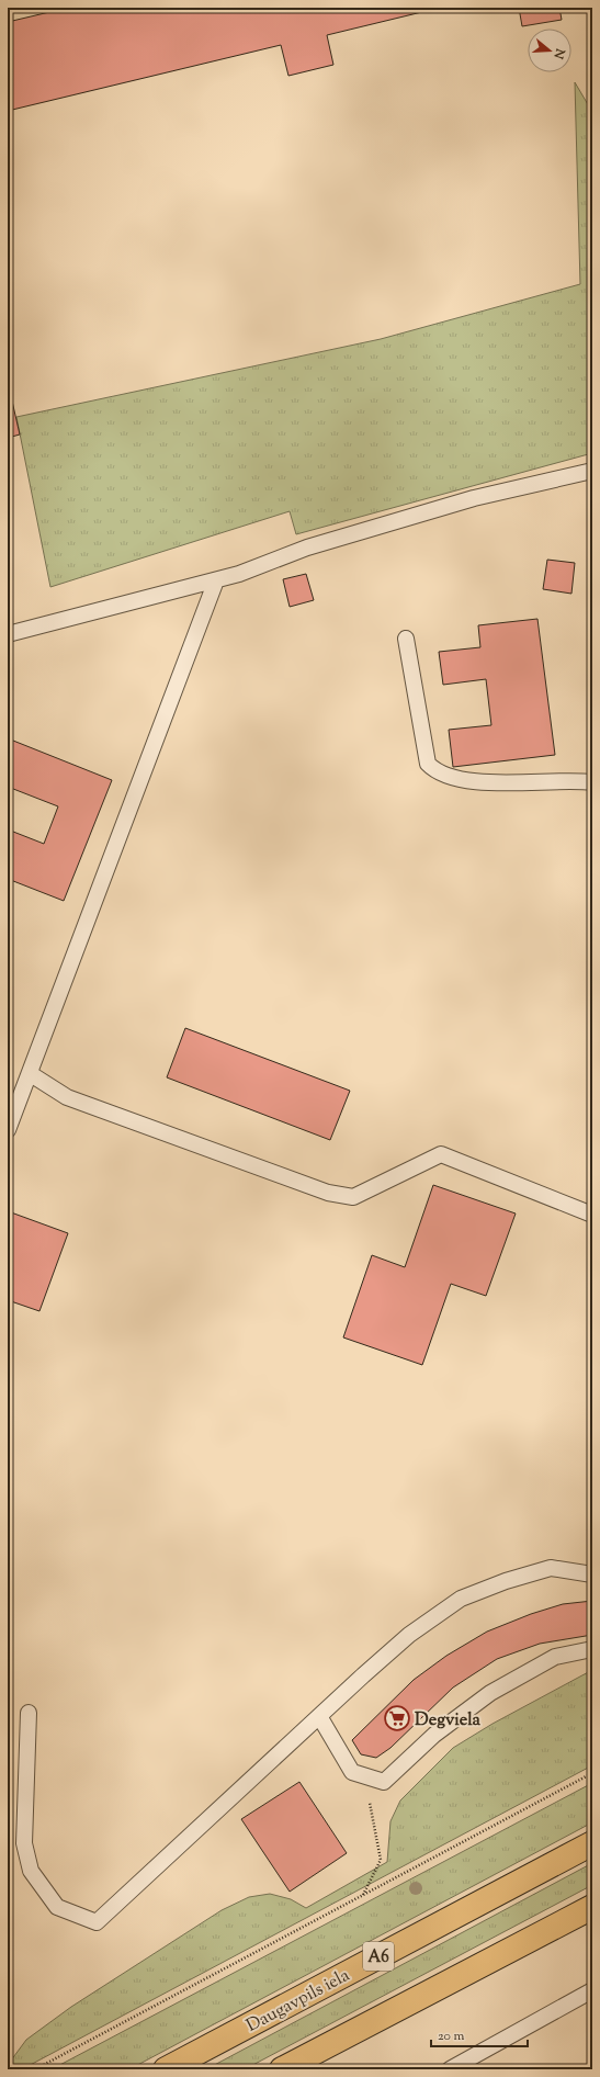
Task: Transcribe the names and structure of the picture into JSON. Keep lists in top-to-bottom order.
{
  "streets": {
    "highway": ["A6", "Daugavpils iela"]
  },
  "places": {
    "supermarket": ["Degviela"]
  },
  "scale_bar": "20 m",
  "north": "right"
}
